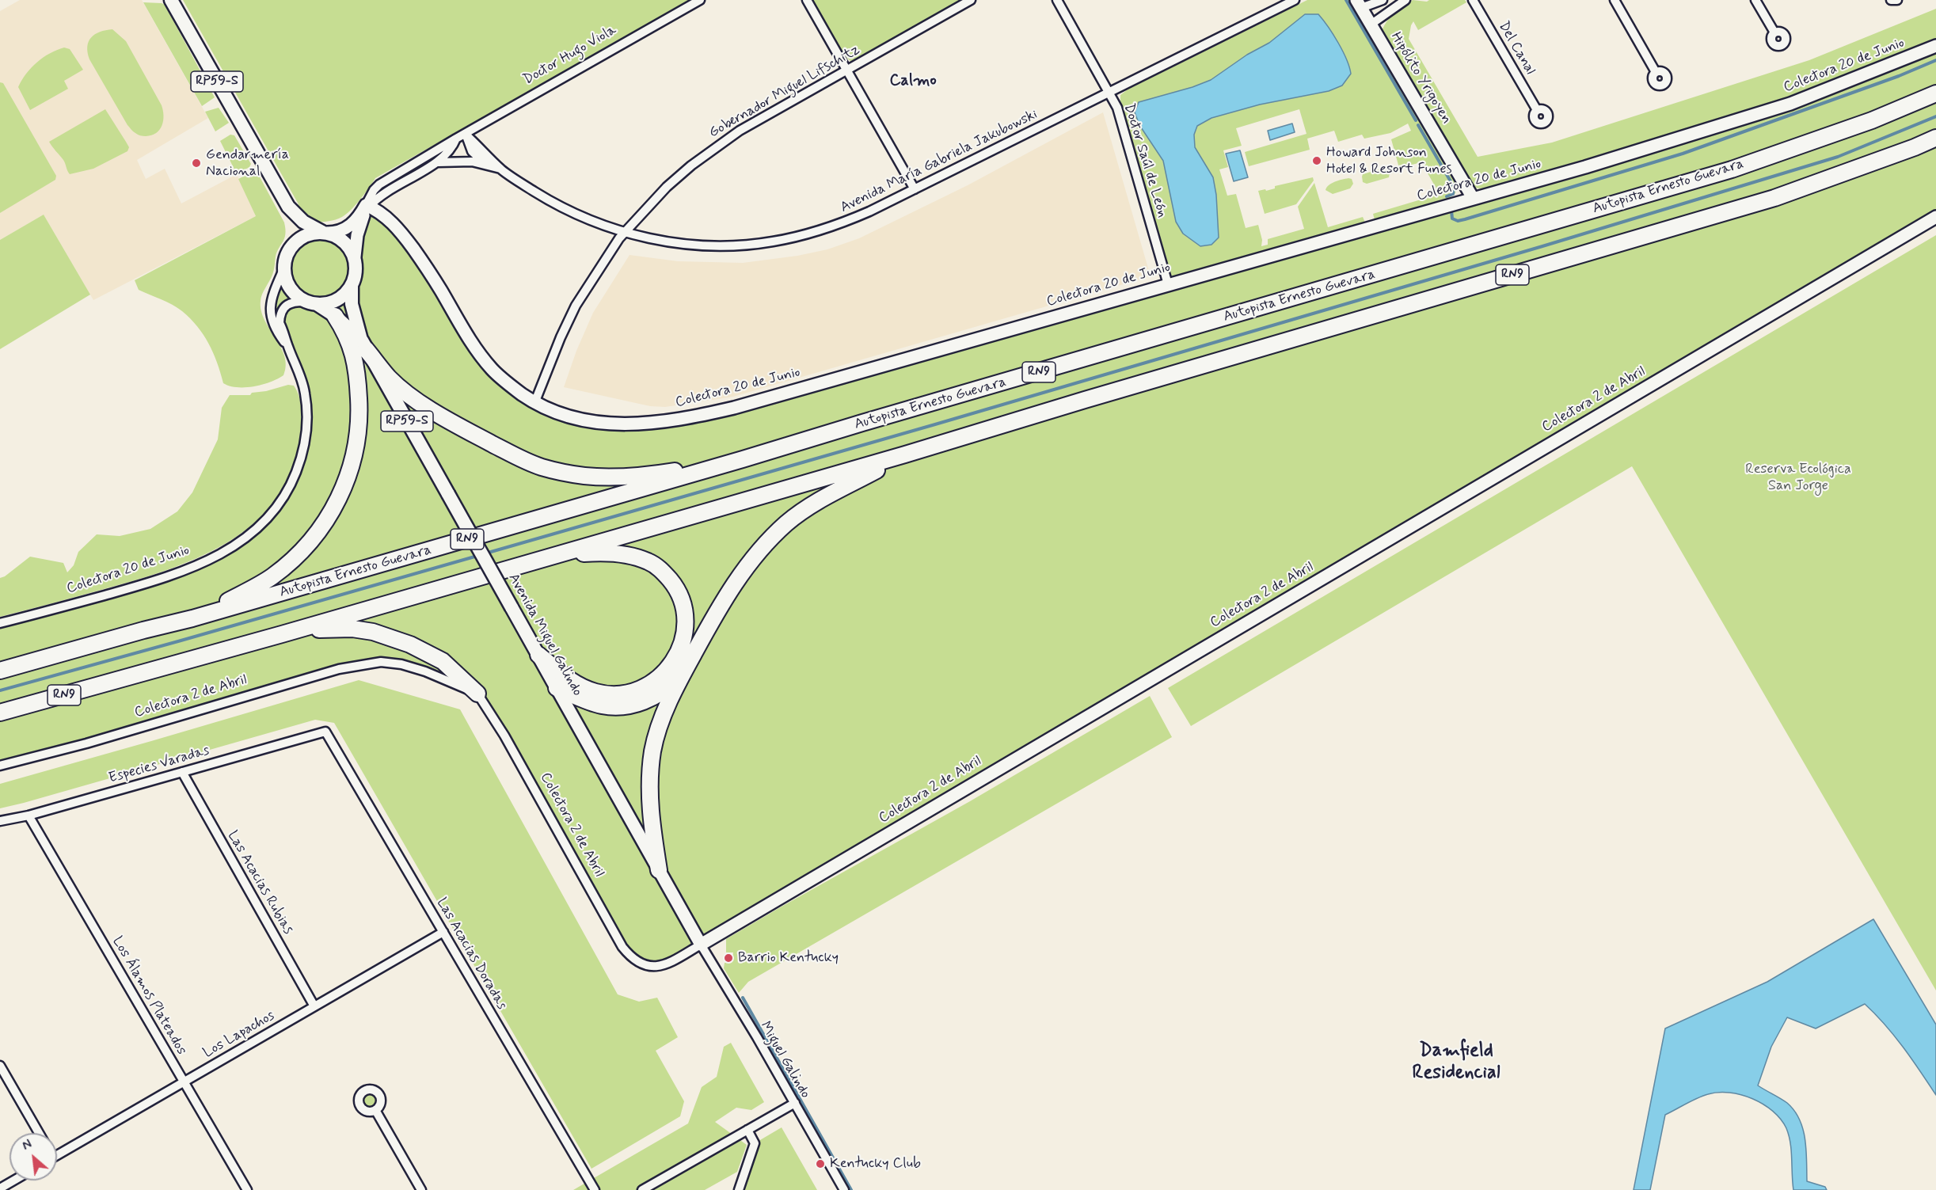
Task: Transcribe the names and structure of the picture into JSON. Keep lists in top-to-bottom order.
{
  "streets": {
    "highway": ["Autopista Ernesto Guevara", "RN9"],
    "main road": [
      "Doctor Hugo Viola",
      "Colectora 20 de Junio",
      "Hipólito Yrigoyen",
      "RP59-S",
      "Colectora 2 de Abril",
      "Avenida Miguel Galindo"
    ],
    "street": [
      "Del Canal",
      "Gobernador Miguel Lifschitz",
      "Doctor Saúl de León",
      "Avenida María Gabriela Jakubowski",
      "Especies Varadas",
      "Las Acacias Rubias",
      "Las Acacias Doradas",
      "Los Álamos Plateados",
      "Los Lapachos",
      "Miguel Galindo"
    ]
  },
  "crossings": [
    ["Doctor Hugo Viola", "Colectora 20 de Junio"],
    ["Doctor Hugo Viola", "RP59-S"],
    ["Doctor Hugo Viola", "Avenida María Gabriela Jakubowski"],
    ["Doctor Hugo Viola", "Avenida Miguel Galindo"],
    ["Colectora 20 de Junio", "Hipólito Yrigoyen"],
    ["Colectora 20 de Junio", "RP59-S"],
    ["Colectora 20 de Junio", "Gobernador Miguel Lifschitz"],
    ["Colectora 20 de Junio", "Doctor Saúl de León"],
    ["Colectora 20 de Junio", "Avenida Miguel Galindo"],
    ["RP59-S", "Avenida Miguel Galindo"],
    ["Gobernador Miguel Lifschitz", "Avenida María Gabriela Jakubowski"],
    ["Doctor Saúl de León", "Avenida María Gabriela Jakubowski"],
    ["Colectora 2 de Abril", "Avenida Miguel Galindo"],
    ["Colectora 2 de Abril", "Miguel Galindo"],
    ["Avenida Miguel Galindo", "Miguel Galindo"],
    ["Especies Varadas", "Las Acacias Rubias"],
    ["Especies Varadas", "Las Acacias Doradas"],
    ["Especies Varadas", "Los Álamos Plateados"],
    ["Las Acacias Rubias", "Los Lapachos"],
    ["Las Acacias Doradas", "Los Lapachos"],
    ["Los Álamos Plateados", "Los Lapachos"]
  ],
  "districts": ["Calmo", "Damfield Residencial"],
  "parks": ["Reserva Ecológica San Jorge"],
  "places": [
    "Howard Johnson Hotel & Resort Funes",
    "Gendarmería Nacional",
    "Barrio Kentucky",
    "Kentucky Club"
  ],
  "north": "top left"
}
